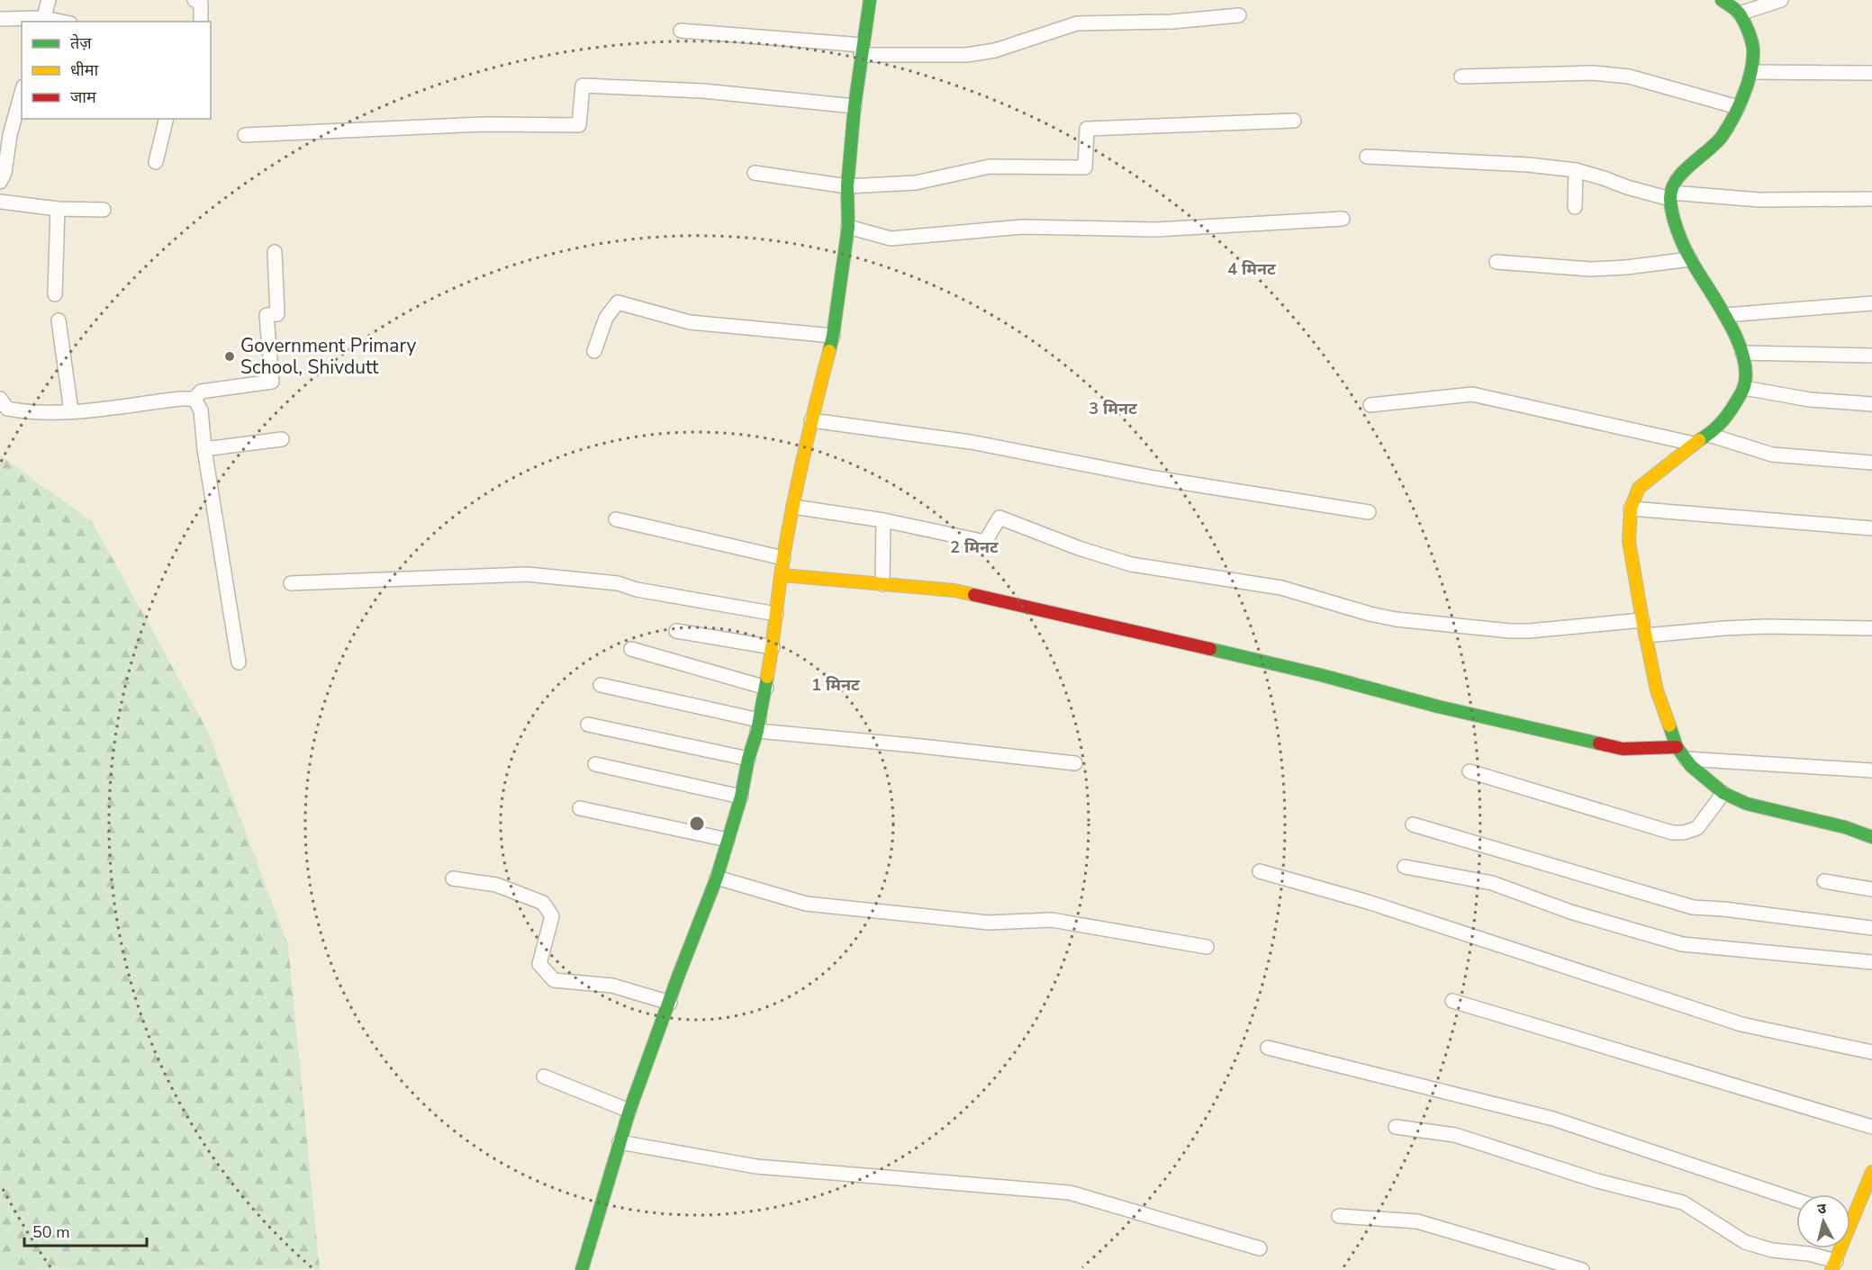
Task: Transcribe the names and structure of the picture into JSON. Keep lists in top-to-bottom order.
{
  "places": ["Government Primary School, Shivdutt"],
  "legend": ["तेज़", "धीमा", "जाम"],
  "scale_bar": "50 m",
  "north": "top",
  "rings": [
    "4 मिनट",
    "3 मिनट",
    "2 मिनट",
    "1 मिनट"
  ]
}
